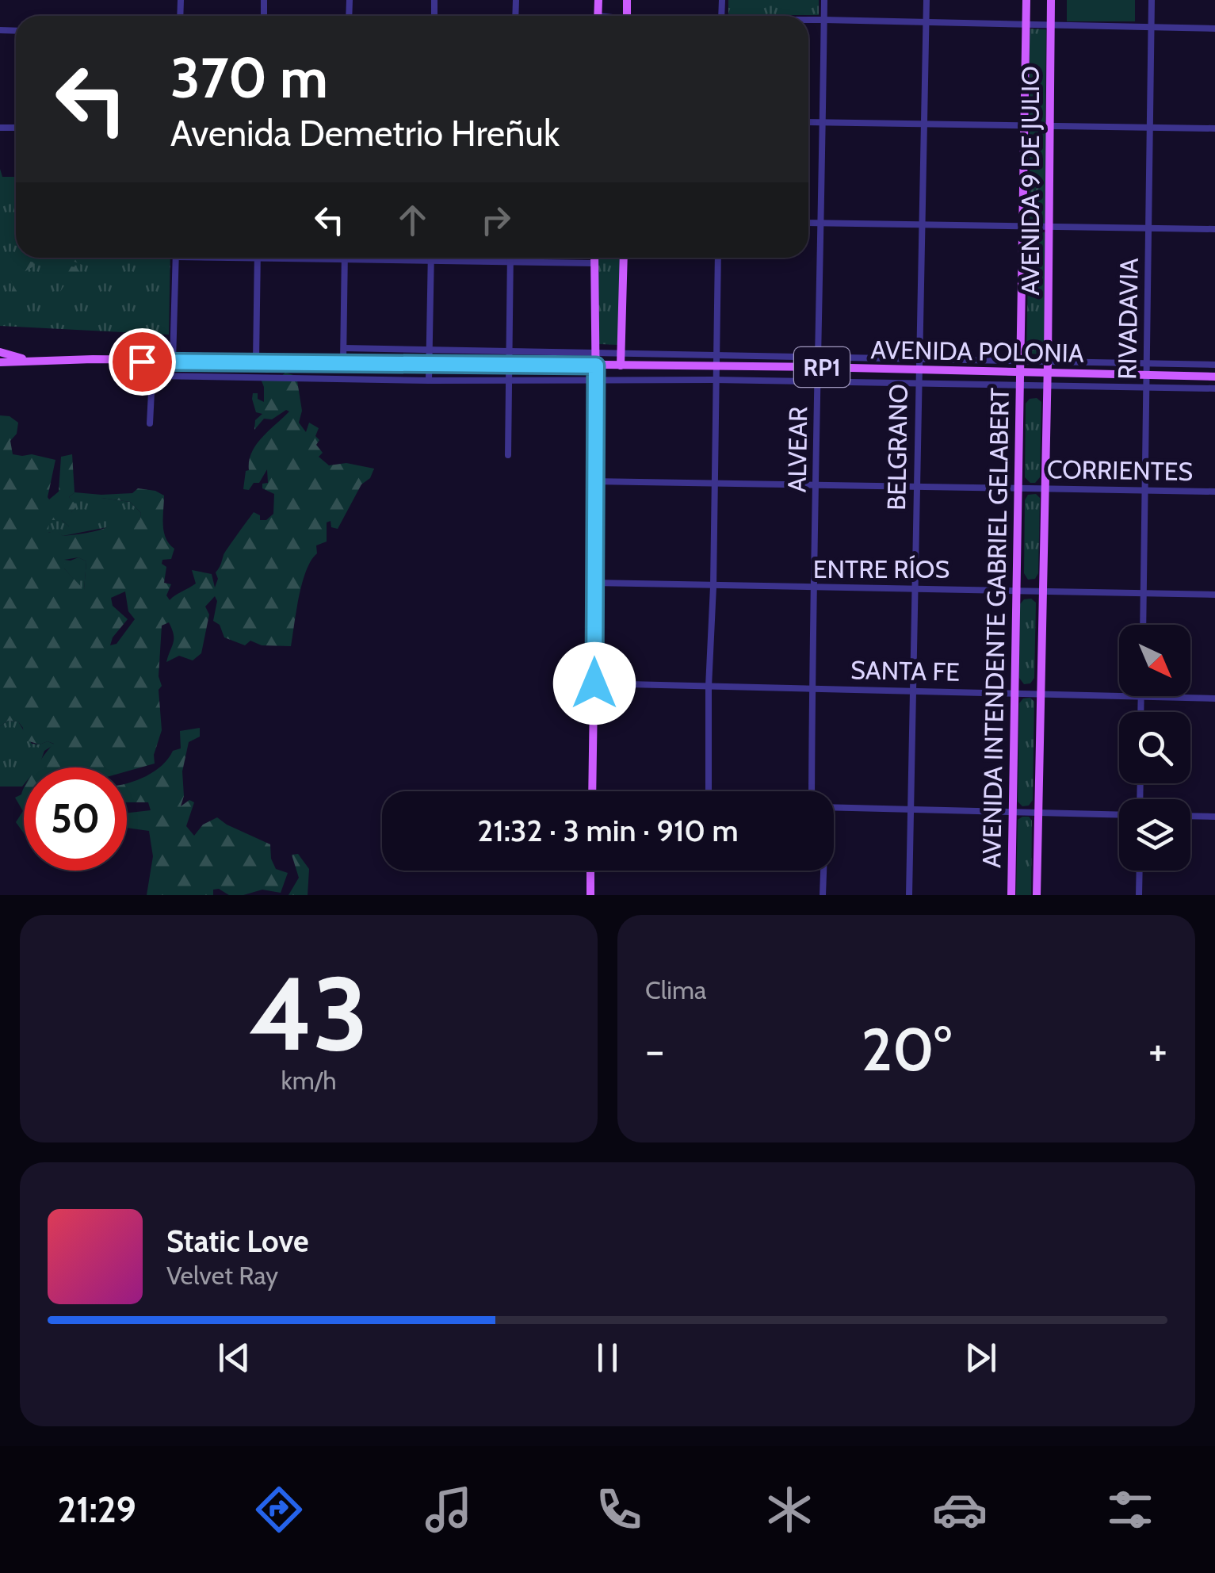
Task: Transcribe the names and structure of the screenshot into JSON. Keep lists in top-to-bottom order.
{
  "streets": {
    "main road": [
      "AVENIDA 9 DE JULIO",
      "AVENIDA POLONIA",
      "RP1",
      "AVENIDA INTENDENTE GABRIEL GELABERT"
    ],
    "street": [
      "RIVADAVIA",
      "BELGRANO",
      "ALVEAR",
      "CORRIENTES",
      "ENTRE RÍOS",
      "SANTA FE"
    ]
  },
  "crossings": [
    ["AVENIDA 9 DE JULIO", "AVENIDA POLONIA"],
    ["AVENIDA 9 DE JULIO", "AVENIDA INTENDENTE GABRIEL GELABERT"],
    ["RIVADAVIA", "AVENIDA POLONIA"],
    ["RIVADAVIA", "CORRIENTES"],
    ["RIVADAVIA", "ENTRE RÍOS"],
    ["AVENIDA POLONIA", "RP1"],
    ["AVENIDA POLONIA", "BELGRANO"],
    ["AVENIDA POLONIA", "ALVEAR"],
    ["AVENIDA POLONIA", "AVENIDA INTENDENTE GABRIEL GELABERT"],
    ["BELGRANO", "CORRIENTES"],
    ["BELGRANO", "ENTRE RÍOS"],
    ["BELGRANO", "SANTA FE"],
    ["ALVEAR", "CORRIENTES"],
    ["ALVEAR", "ENTRE RÍOS"],
    ["ALVEAR", "SANTA FE"],
    ["CORRIENTES", "AVENIDA INTENDENTE GABRIEL GELABERT"],
    ["ENTRE RÍOS", "AVENIDA INTENDENTE GABRIEL GELABERT"],
    ["AVENIDA INTENDENTE GABRIEL GELABERT", "SANTA FE"]
  ],
  "north": "bottom right",
  "page": {
    "turn": ["370 m", "Avenida Demetrio Hreñuk"],
    "limit": "50",
    "trip": "21:32 · 3 min · 910 m",
    "tile": [
      ["43", "km/h"],
      "Clima"
    ],
    "heat": ["−", "20°", "+"],
    "song": ["Static Love", "Velvet Ray"],
    "tabs": "21:29"
  }
}
